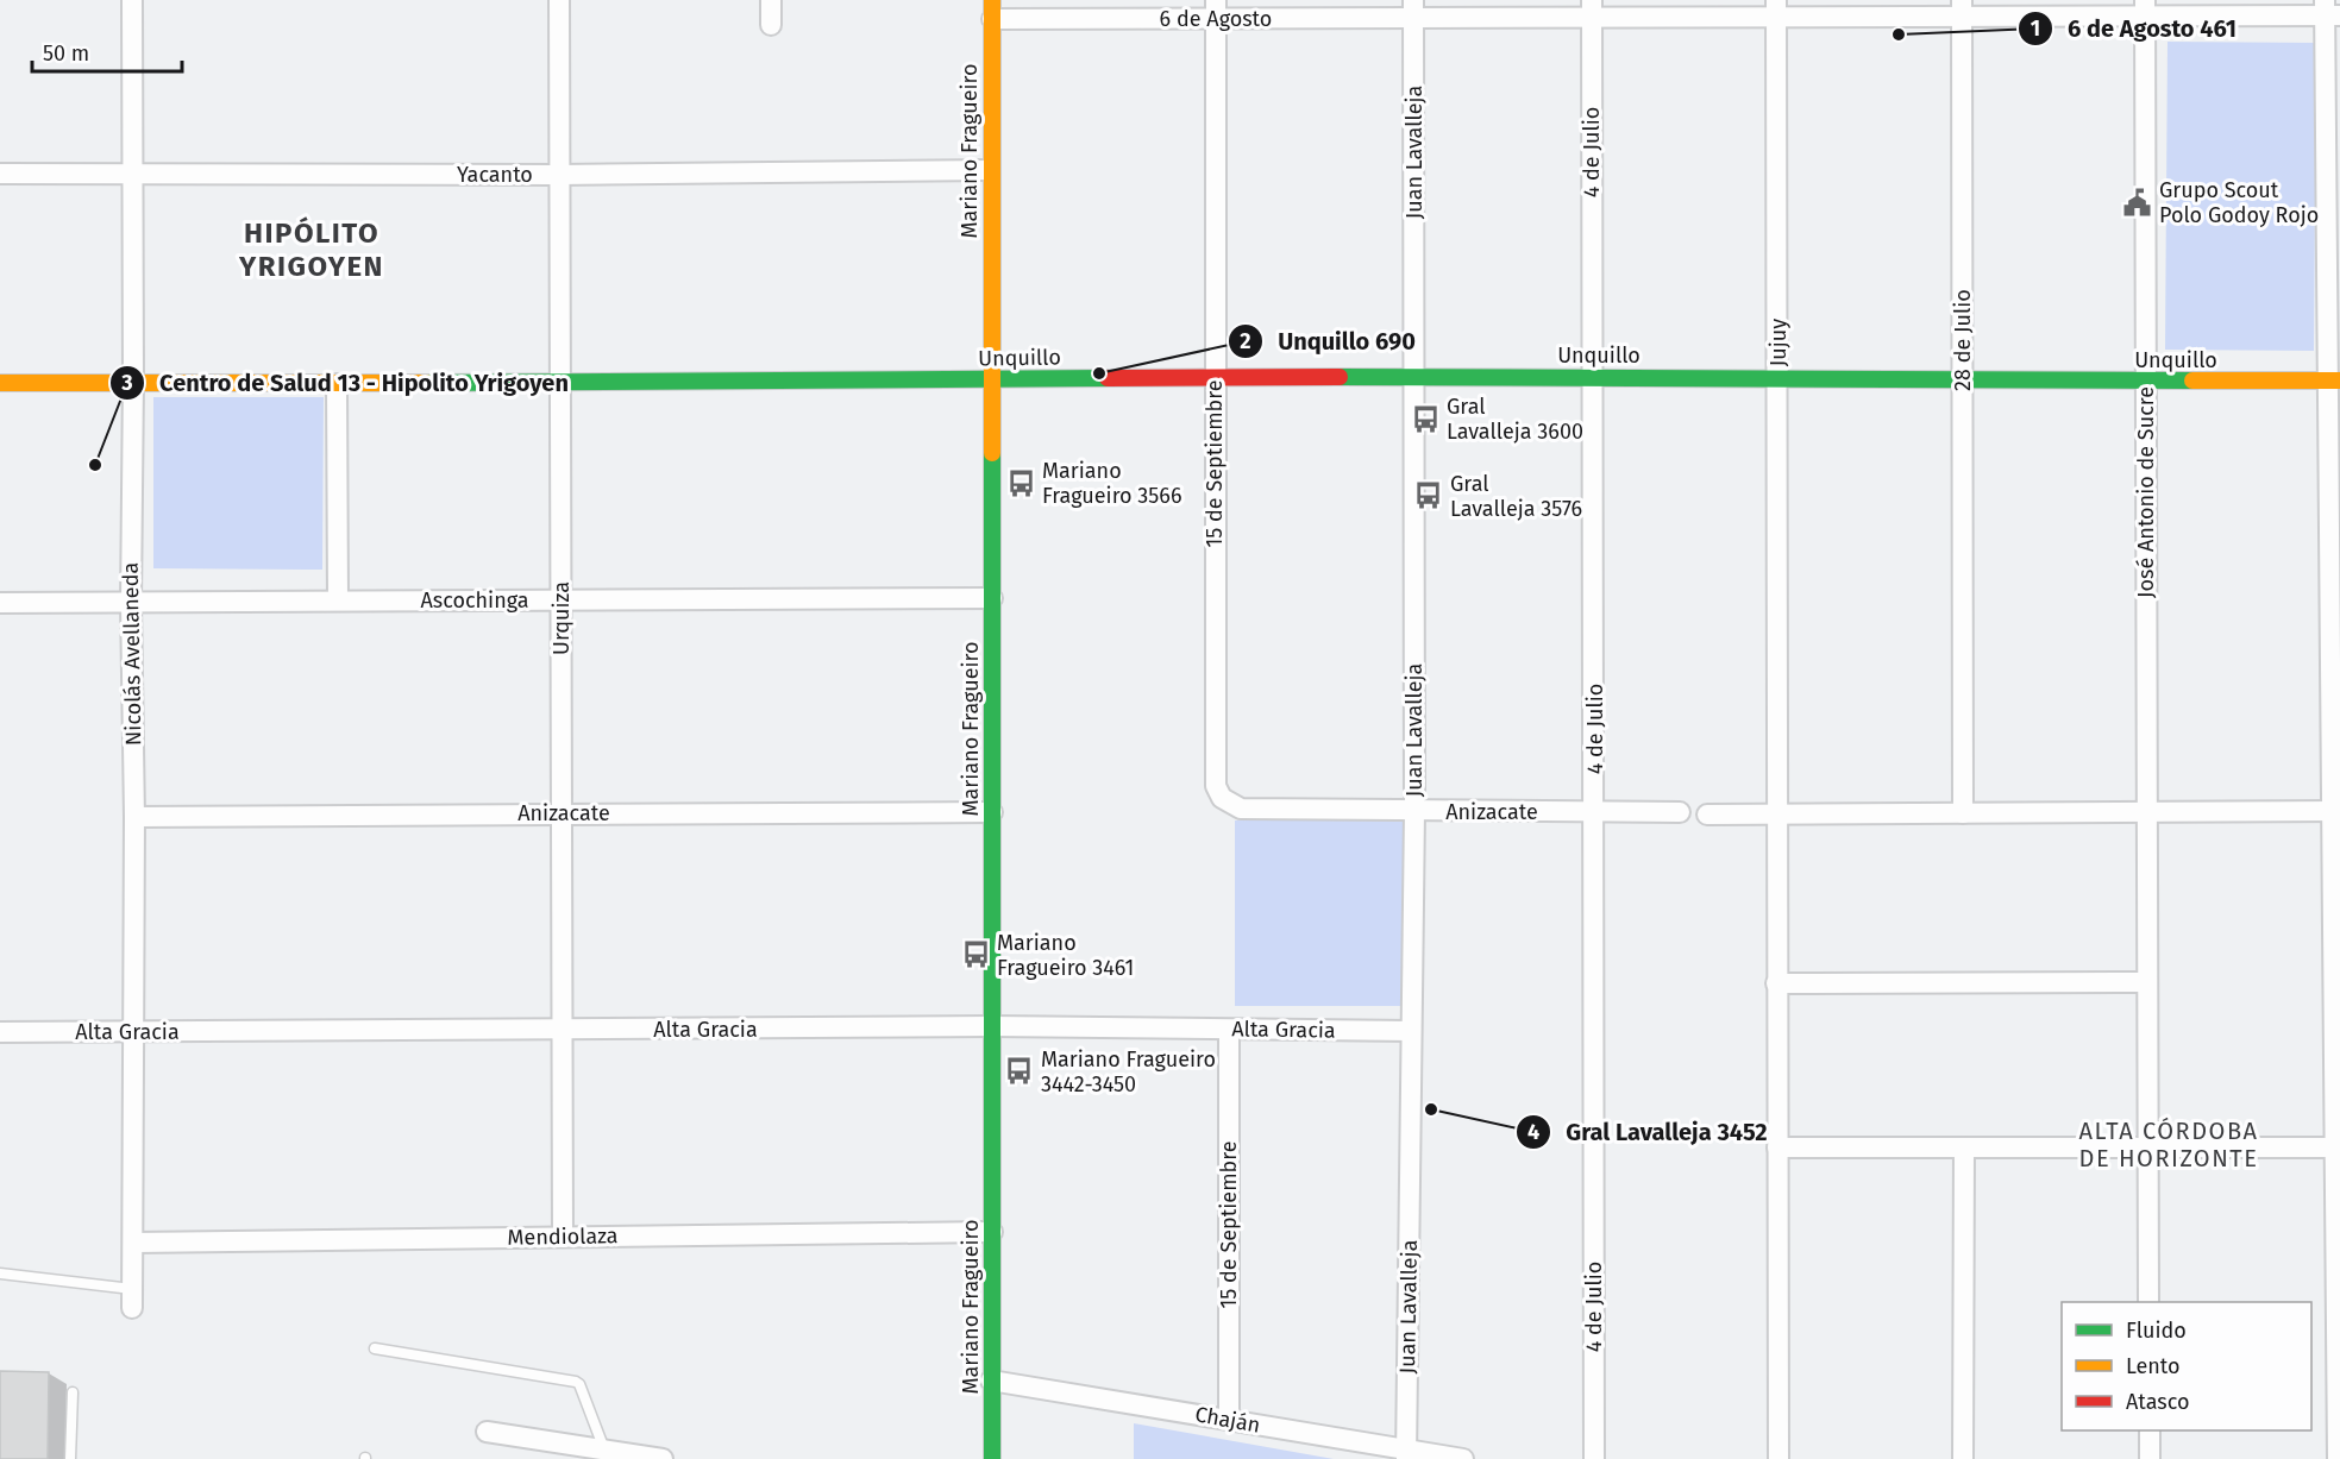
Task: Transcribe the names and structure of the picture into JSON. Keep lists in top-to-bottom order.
{
  "streets": {
    "street": [
      "6 de Agosto",
      "Mariano Fragueiro",
      "Juan Lavalleja",
      "4 de Julio",
      "Yacanto",
      "28 de Julio",
      "Jujuy",
      "Unquillo",
      "15 de Septiembre",
      "José Antonio de Sucre",
      "Ascochinga",
      "Urquiza",
      "Nicolás Avellaneda",
      "Anizacate",
      "Alta Gracia",
      "Mendiolaza",
      "Chaján"
    ]
  },
  "crossings": [
    ["6 de Agosto", "Mariano Fragueiro"],
    ["6 de Agosto", "Juan Lavalleja"],
    ["6 de Agosto", "4 de Julio"],
    ["6 de Agosto", "28 de Julio"],
    ["6 de Agosto", "Jujuy"],
    ["6 de Agosto", "15 de Septiembre"],
    ["6 de Agosto", "José Antonio de Sucre"],
    ["Mariano Fragueiro", "Yacanto"],
    ["Mariano Fragueiro", "Unquillo"],
    ["Mariano Fragueiro", "Ascochinga"],
    ["Mariano Fragueiro", "Anizacate"],
    ["Mariano Fragueiro", "Alta Gracia"],
    ["Mariano Fragueiro", "Mendiolaza"],
    ["Mariano Fragueiro", "Chaján"],
    ["Juan Lavalleja", "Unquillo"],
    ["Juan Lavalleja", "Anizacate"],
    ["Juan Lavalleja", "Alta Gracia"],
    ["Juan Lavalleja", "Chaján"],
    ["4 de Julio", "Unquillo"],
    ["4 de Julio", "Anizacate"],
    ["Yacanto", "Urquiza"],
    ["Yacanto", "Nicolás Avellaneda"],
    ["28 de Julio", "Unquillo"],
    ["Jujuy", "Unquillo"],
    ["Unquillo", "15 de Septiembre"],
    ["Unquillo", "José Antonio de Sucre"],
    ["Unquillo", "Urquiza"],
    ["Unquillo", "Nicolás Avellaneda"],
    ["15 de Septiembre", "Anizacate"],
    ["15 de Septiembre", "Alta Gracia"],
    ["15 de Septiembre", "Chaján"],
    ["Ascochinga", "Urquiza"],
    ["Ascochinga", "Nicolás Avellaneda"],
    ["Urquiza", "Anizacate"],
    ["Urquiza", "Alta Gracia"],
    ["Urquiza", "Mendiolaza"],
    ["Nicolás Avellaneda", "Anizacate"],
    ["Nicolás Avellaneda", "Alta Gracia"],
    ["Nicolás Avellaneda", "Mendiolaza"]
  ],
  "districts": ["HIPÓLITO YRIGOYEN", "ALTA CÓRDOBA DE HORIZONTE"],
  "places": {
    "other": [
      "6 de Agosto 461",
      "Unquillo 690",
      "Centro de Salud 13 - Hipolito Yrigoyen",
      "Gral Lavalleja 3452"
    ],
    "public building": ["Grupo Scout Polo Godoy Rojo"],
    "bus stop": [
      "Gral Lavalleja 3600",
      "Mariano Fragueiro 3566",
      "Gral Lavalleja 3576",
      "Mariano Fragueiro 3461",
      "Mariano Fragueiro 3442-3450"
    ]
  },
  "legend": ["Fluido", "Lento", "Atasco"],
  "scale_bar": "50 m"
}
